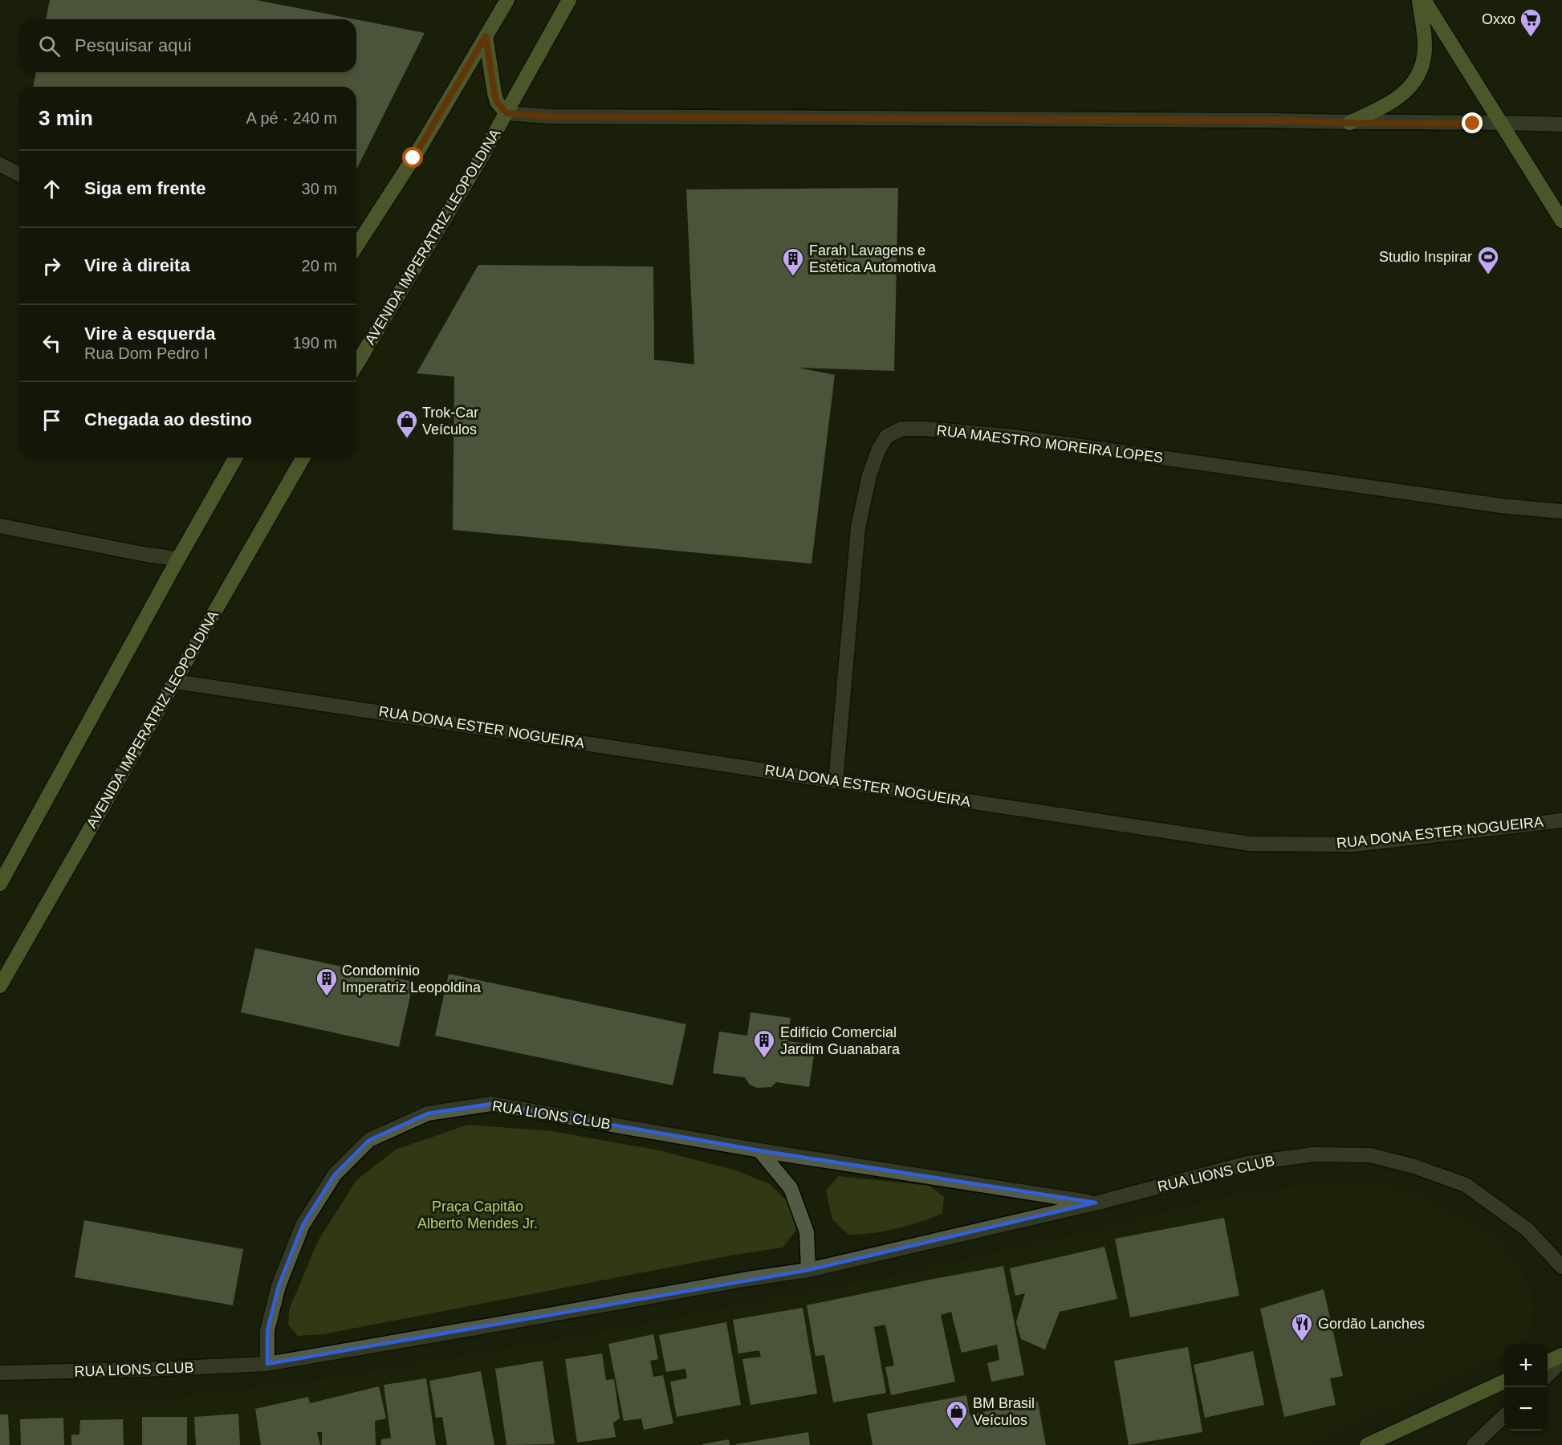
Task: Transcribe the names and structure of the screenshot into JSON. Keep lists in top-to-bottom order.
{
  "streets": {
    "main road": ["AVENIDA IMPERATRIZ LEOPOLDINA"],
    "street": ["RUA MAESTRO MOREIRA LOPES", "RUA DONA ESTER NOGUEIRA", "RUA LIONS CLUB"]
  },
  "crossings": [
    ["AVENIDA IMPERATRIZ LEOPOLDINA", "RUA DONA ESTER NOGUEIRA"],
    ["RUA MAESTRO MOREIRA LOPES", "RUA DONA ESTER NOGUEIRA"]
  ],
  "parks": ["Praça Capitão Alberto Mendes Jr."],
  "places": {
    "supermarket": ["Oxxo"],
    "sports": ["Studio Inspirar"],
    "building": ["Farah Lavagens e Estética Automotiva", "Condomínio Imperatriz Leopoldina", "Edifício Comercial Jardim Guanabara"],
    "shop": ["Trok-Car Veículos", "BM Brasil Veículos"],
    "restaurant": ["Gordão Lanches"]
  },
  "page": {
    "search": "Pesquisar aqui",
    "heading": ["3 min", "A pé · 240 m"],
    "list": [
      ["Siga em frente", "30 m"],
      ["Vire à direita", "20 m"],
      ["Vire à esquerda", "Rua Dom Pedro I", "190 m"],
      "Chegada ao destino"
    ],
    "map_buttons": ["+", "−"]
  }
}
